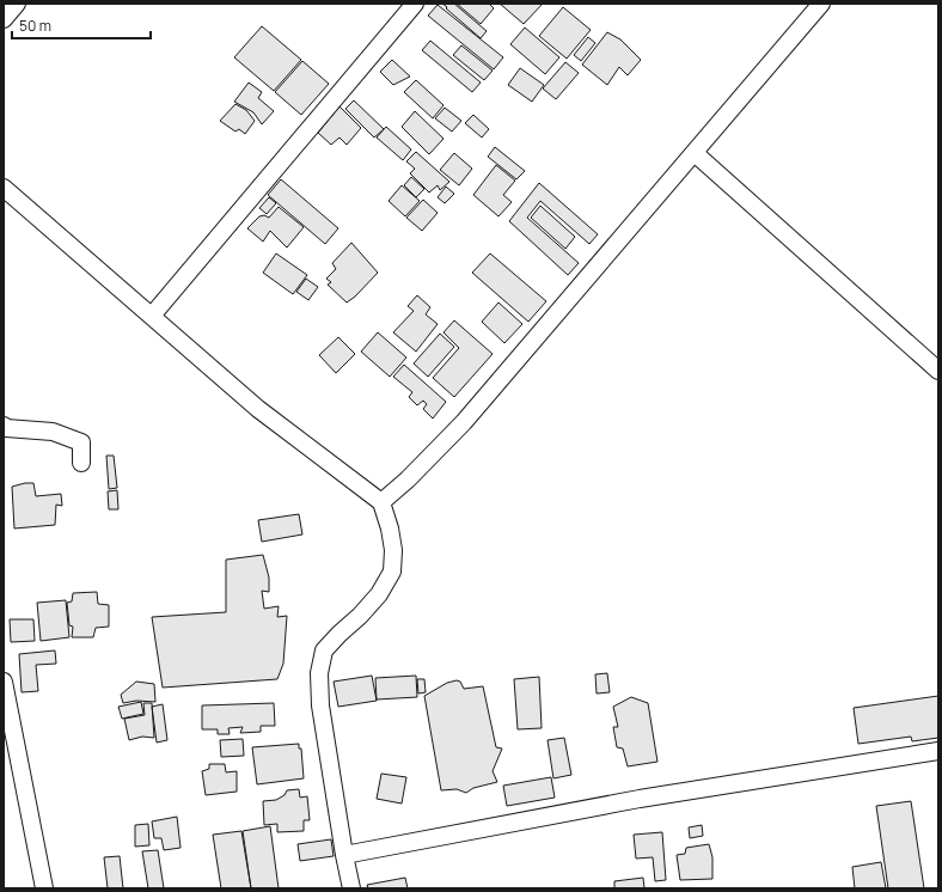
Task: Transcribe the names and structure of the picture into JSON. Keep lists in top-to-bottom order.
{
  "scale_bar": "50 m"
}
